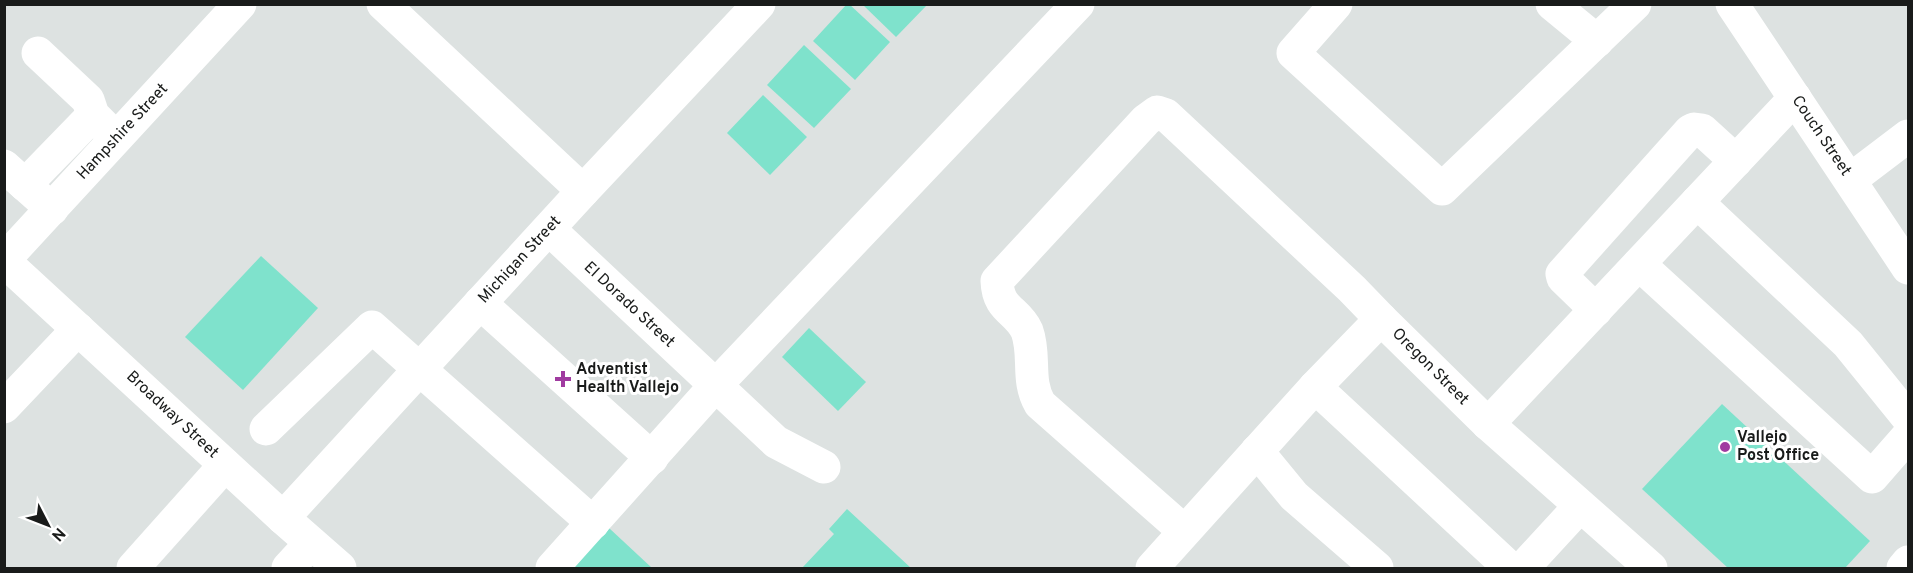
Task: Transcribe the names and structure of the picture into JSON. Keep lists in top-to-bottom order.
{
  "streets": {
    "street": [
      "Hampshire Street",
      "Couch Street",
      "Michigan Street",
      "El Dorado Street",
      "Oregon Street",
      "Broadway Street"
    ]
  },
  "crossings": [
    ["Hampshire Street", "Broadway Street"],
    ["Michigan Street", "El Dorado Street"],
    ["Michigan Street", "Broadway Street"]
  ],
  "places": {
    "health": ["Adventist Health Vallejo"],
    "other": ["Vallejo Post Office"]
  },
  "north": "bottom right"
}
